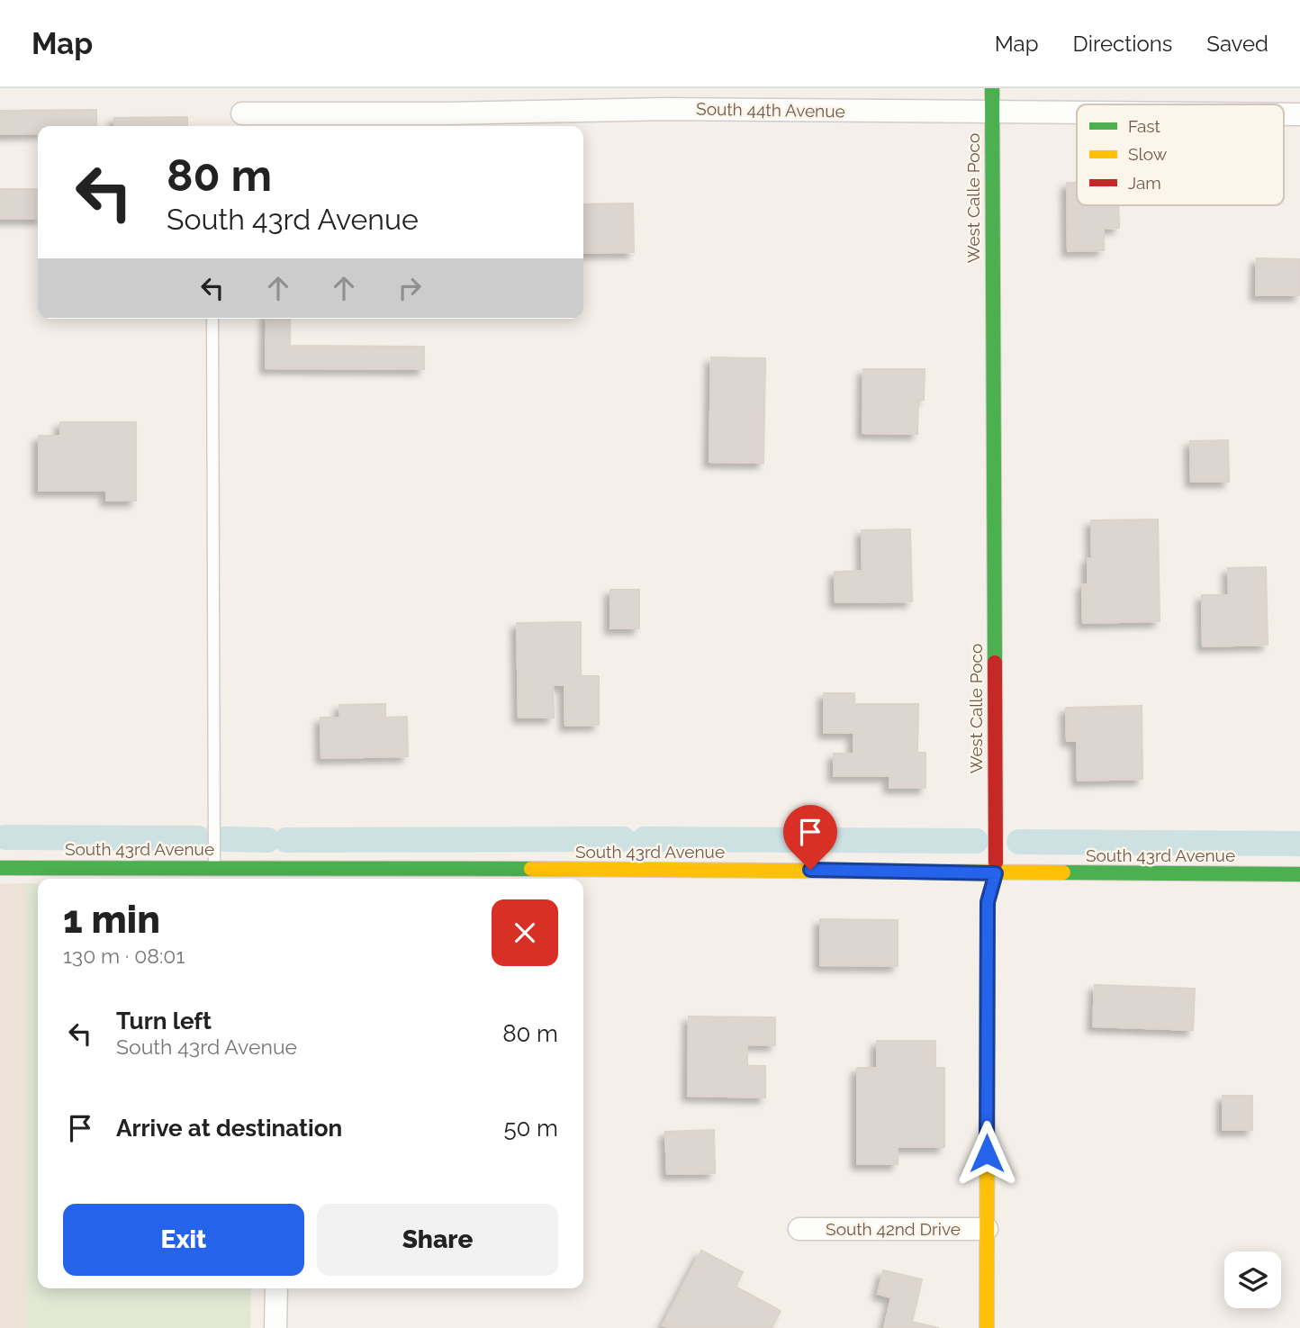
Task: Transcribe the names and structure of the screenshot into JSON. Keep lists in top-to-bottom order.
{
  "streets": {
    "street": [
      "South 44th Avenue",
      "West Calle Poco",
      "South 43rd Avenue",
      "South 42nd Drive"
    ]
  },
  "crossings": [
    ["South 44th Avenue", "West Calle Poco"],
    ["West Calle Poco", "South 43rd Avenue"],
    ["West Calle Poco", "South 42nd Drive"]
  ],
  "legend": ["Fast", "Slow", "Jam"],
  "page": {
    "header": "Map",
    "nav": ["Map", "Directions", "Saved"],
    "turn": ["80 m", "South 43rd Avenue"],
    "heading": ["1 min", "130 m · 08:01"],
    "list": [
      {
        "name": "Turn left",
        "note": "South 43rd Avenue",
        "value": "80 m"
      },
      {
        "name": "Arrive at destination",
        "value": "50 m"
      }
    ],
    "buttons": ["Exit", "Share"]
  }
}
